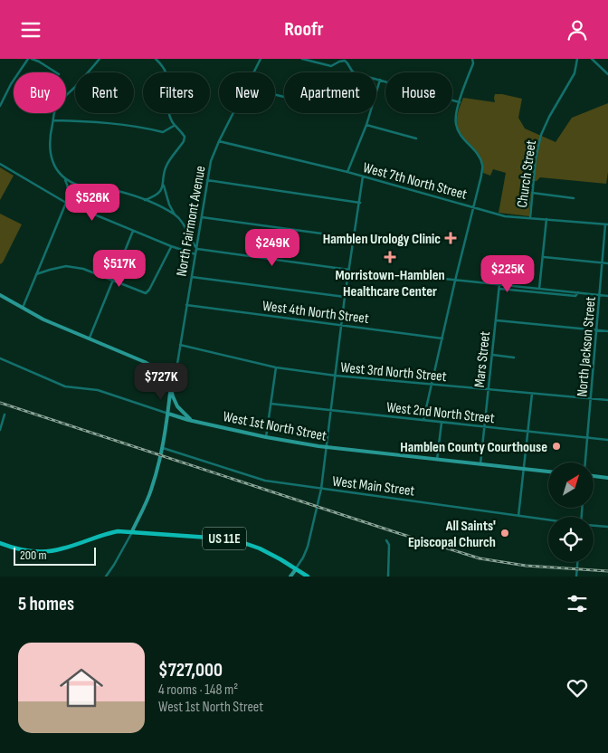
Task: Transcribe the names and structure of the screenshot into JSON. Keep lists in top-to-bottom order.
{
  "streets": {
    "main road": ["West 1st North Street", "US 11E"],
    "street": [
      "Church Street",
      "West 7th North Street",
      "North Fairmont Avenue",
      "West 4th North Street",
      "North Jackson Street",
      "Mars Street",
      "West 3rd North Street",
      "West 2nd North Street",
      "West Main Street"
    ]
  },
  "crossings": [
    ["Church Street", "West 7th North Street"],
    ["West 7th North Street", "North Fairmont Avenue"],
    ["West 7th North Street", "North Jackson Street"],
    ["North Fairmont Avenue", "West 4th North Street"],
    ["North Fairmont Avenue", "West 3rd North Street"],
    ["North Jackson Street", "West 3rd North Street"],
    ["North Jackson Street", "West 2nd North Street"],
    ["Mars Street", "West 3rd North Street"],
    ["Mars Street", "West 2nd North Street"],
    ["Mars Street", "West 1st North Street"]
  ],
  "places": {
    "health": ["Hamblen Urology Clinic", "Morristown-Hamblen Healthcare Center"],
    "other": ["Hamblen County Courthouse", "All Saints' Episcopal Church"]
  },
  "scale_bar": "200 m",
  "north": "top right",
  "page": {
    "header": "Roofr",
    "chip": [
      "Buy",
      "Rent",
      "Filters",
      "New",
      "Apartment",
      "House"
    ],
    "price": [
      "$526K",
      "$249K",
      "$517K",
      "$225K",
      "$727K"
    ],
    "scale": "200 m",
    "heading": "5 homes",
    "list": [
      {
        "name": "$727,000",
        "note": "4 rooms · 148 m² · West 1st North Street"
      }
    ]
  }
}
